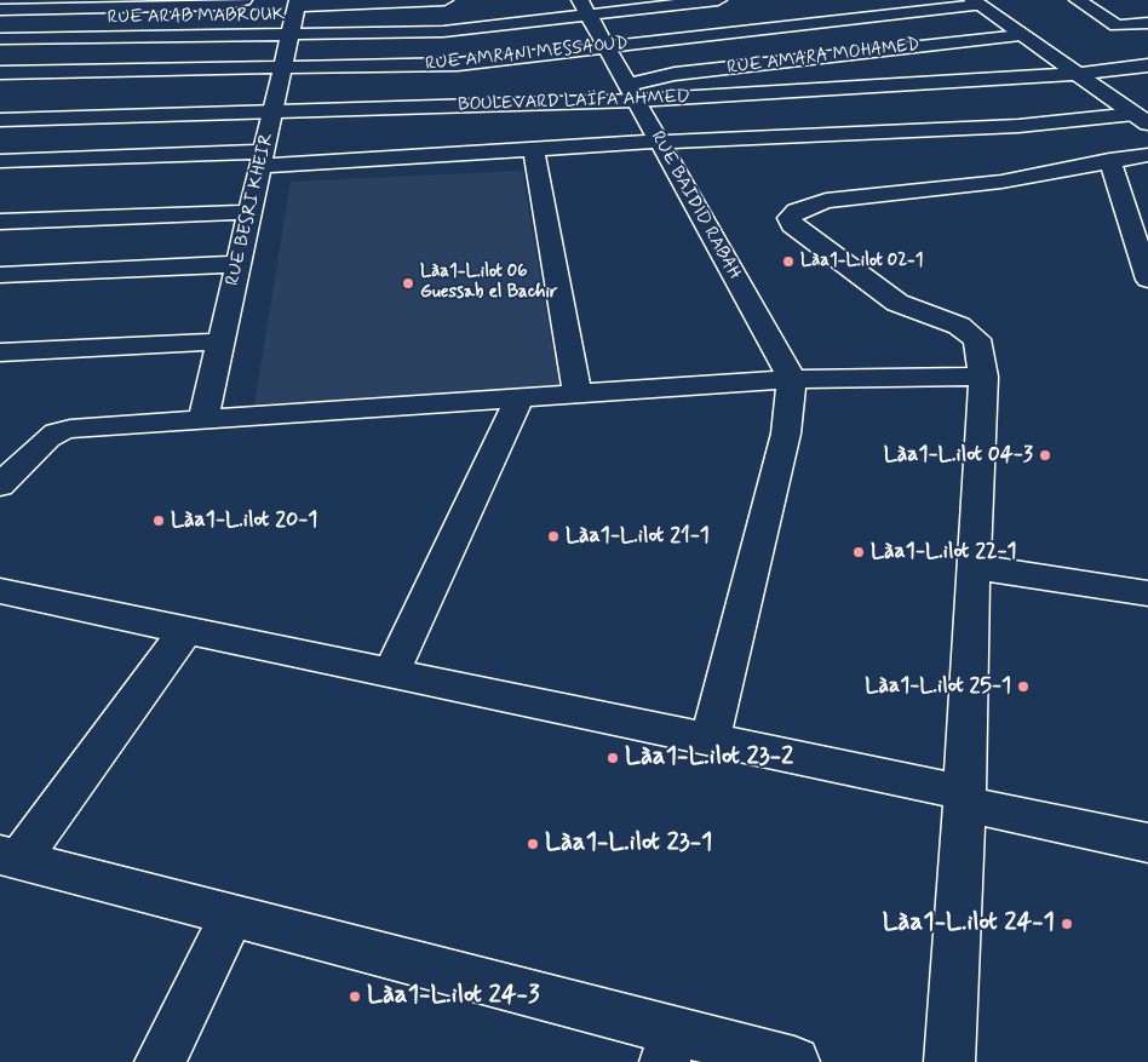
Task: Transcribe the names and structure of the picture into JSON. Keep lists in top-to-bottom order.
{
  "streets": {
    "street": [
      "RUE ARAB MABROUK",
      "RUE AMRANI MESSAOUD",
      "RUE AMARA MOHAMED",
      "BOULEVARD LAÏFA AHMED",
      "RUE BAIDID RABAH",
      "RUE BESRI KHEIR"
    ]
  },
  "crossings": [
    ["RUE ARAB MABROUK", "RUE BAIDID RABAH"],
    ["RUE ARAB MABROUK", "RUE BESRI KHEIR"],
    ["RUE AMRANI MESSAOUD", "RUE BAIDID RABAH"],
    ["RUE AMRANI MESSAOUD", "RUE BESRI KHEIR"],
    ["RUE AMARA MOHAMED", "BOULEVARD LAÏFA AHMED"],
    ["RUE AMARA MOHAMED", "RUE BAIDID RABAH"],
    ["BOULEVARD LAÏFA AHMED", "RUE BAIDID RABAH"],
    ["BOULEVARD LAÏFA AHMED", "RUE BESRI KHEIR"]
  ],
  "places": [
    "Làa1-L.ilot 02-1",
    "Làa1-L.ilot 06 Guessab el Bachir",
    "Làa1-L.ilot 04-3",
    "Làa1-L.ilot 20-1",
    "Làa1-L.ilot 21-1",
    "Làa1-L.ilot 22-1",
    "Làa1-L.ilot 25-1",
    "Làa1-L.ilot 23-2",
    "Làa1-L.ilot 23-1",
    "Làa1-L.ilot 24-1",
    "Làa1-L.ilot 24-3"
  ]
}
